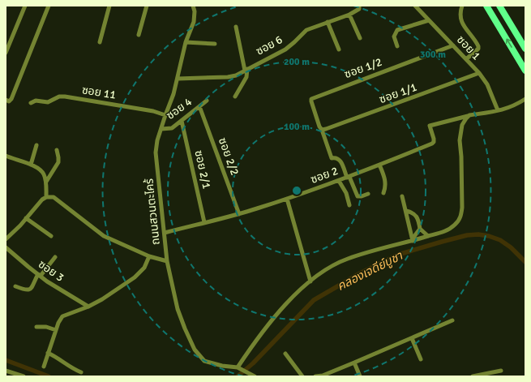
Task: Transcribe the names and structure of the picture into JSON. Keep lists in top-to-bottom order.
{
  "streets": {
    "street": [
      "ซอย 6",
      "ซอย 1",
      "ซอย 1/2",
      "ซอย 11",
      "ซอย 1/1",
      "ซอย 4",
      "ซอย 2/2",
      "ซอย 2/1",
      "ซอย 2",
      "ถนนสวนตะไคร้",
      "ซอย 3"
    ]
  },
  "crossings": [
    ["ซอย 6", "ถนนสวนตะไคร้"],
    ["ซอย 1", "ซอย 1/2"],
    ["ซอย 1", "ซอย 1/1"],
    ["ซอย 1/2", "ซอย 1/1"],
    ["ซอย 1/2", "ซอย 2"],
    ["ซอย 11", "ถนนสวนตะไคร้"],
    ["ซอย 4", "ซอย 2/2"],
    ["ซอย 4", "ซอย 2/1"],
    ["ซอย 4", "ถนนสวนตะไคร้"],
    ["ซอย 2/2", "ซอย 2"],
    ["ซอย 2/1", "ซอย 2"],
    ["ซอย 2", "ถนนสวนตะไคร้"]
  ],
  "water": ["คลองเจดีย์บูชา"],
  "rings": ["300 m", "200 m", "100 m"]
}
